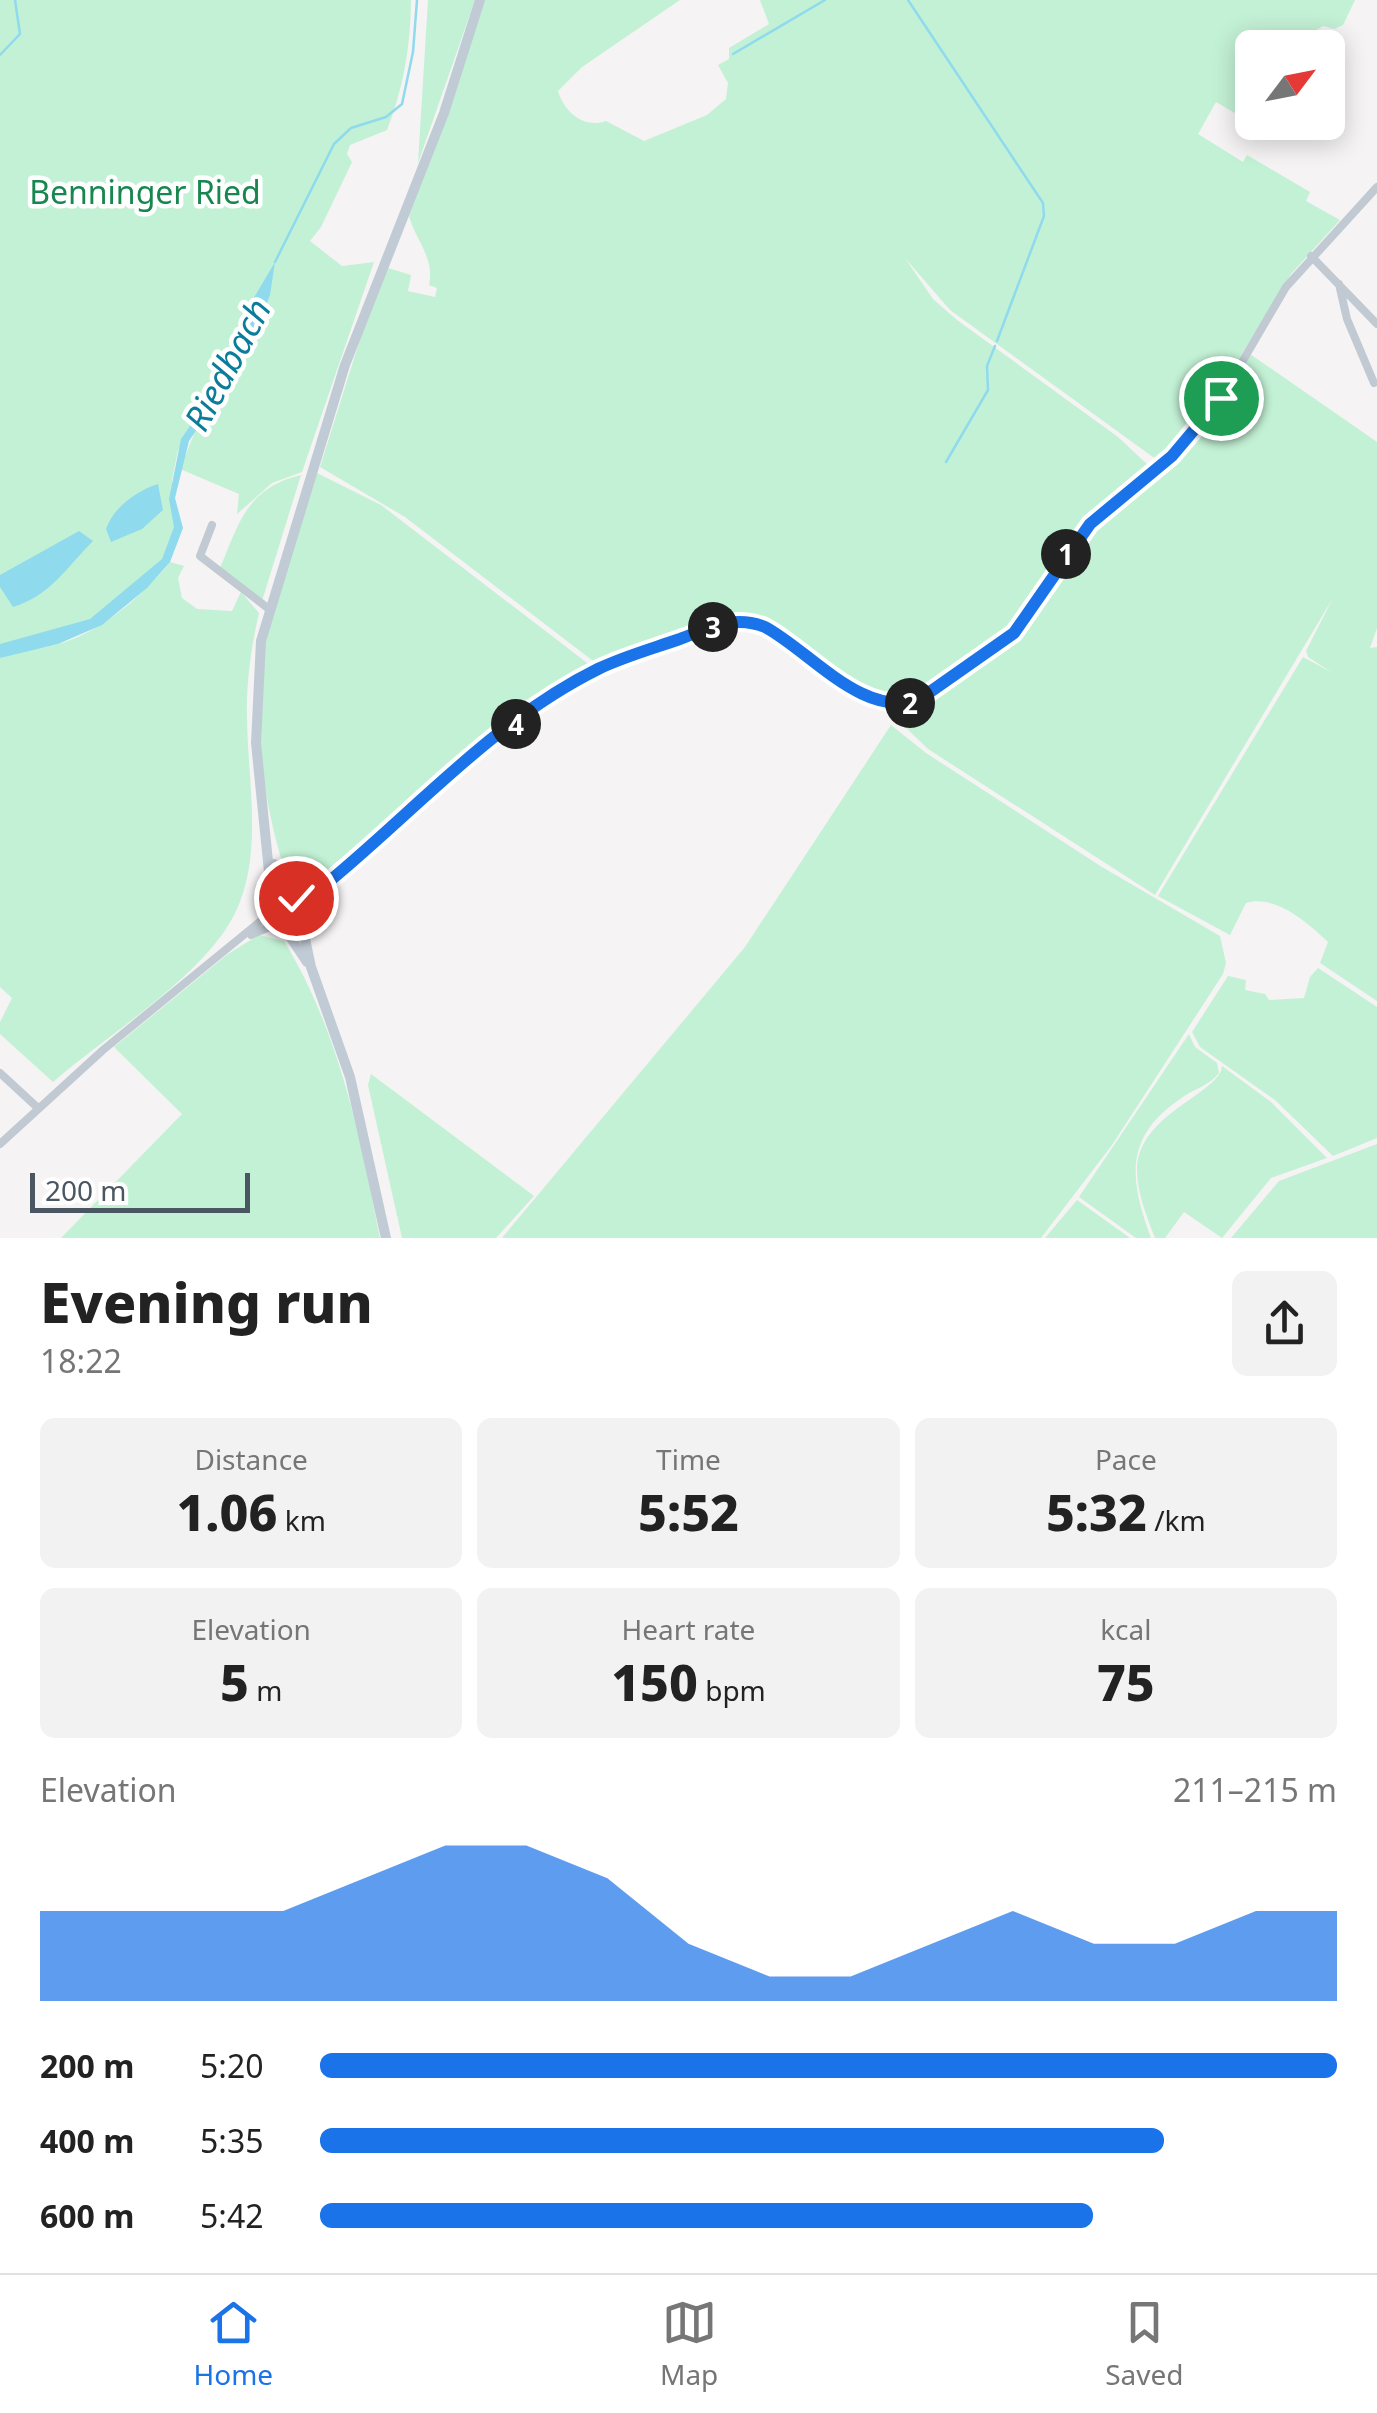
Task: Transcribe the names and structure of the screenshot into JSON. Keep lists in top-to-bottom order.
{
  "water": ["Riedbach"],
  "parks": ["Benninger Ried"],
  "scale_bar": "200 m",
  "north": "top right",
  "page": {
    "pins": [
      "1",
      "3",
      "2",
      "4"
    ],
    "scale": "200 m",
    "heading": ["Evening run", "18:22"],
    "stats": [
      ["Distance", "1.06 km"],
      ["Time", "5:52"],
      ["Pace", "5:32 /km"],
      ["Elevation", "5 m"],
      ["Heart rate", "150 bpm"],
      ["kcal", "75"]
    ],
    "chart": ["Elevation", "211–215 m"],
    "list": [
      {
        "name": "200 m",
        "note": "5:20"
      },
      {
        "name": "400 m",
        "note": "5:35"
      },
      {
        "name": "600 m",
        "note": "5:42"
      }
    ],
    "tabs": ["Home", "Map", "Saved"]
  }
}
